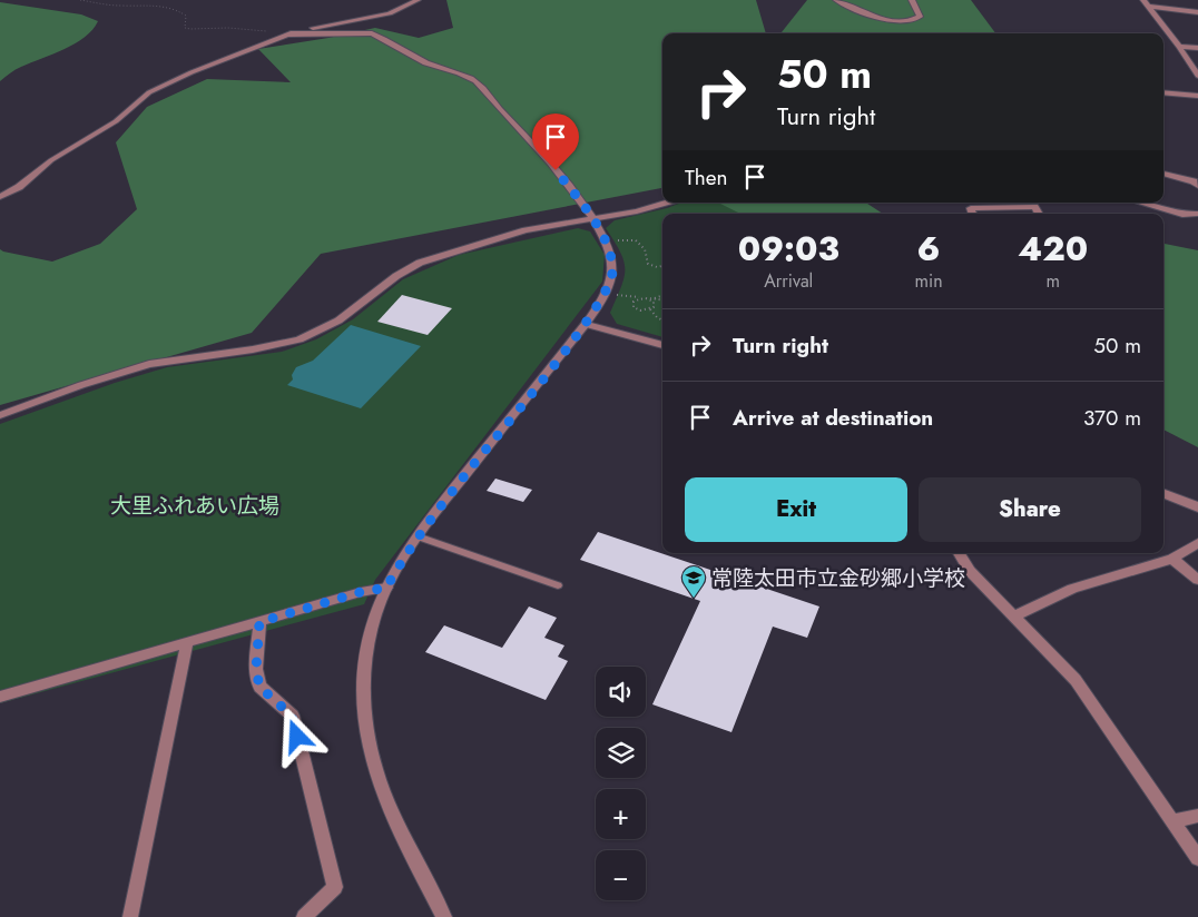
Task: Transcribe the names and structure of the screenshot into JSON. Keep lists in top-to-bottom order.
{
  "parks": ["大里ふれあい広場"],
  "places": {
    "school or university": ["常陸太田市立金砂郷小学校"]
  },
  "page": {
    "turn": ["50 m", "Turn right"],
    "then": "Then",
    "eta": [
      "09:03",
      "Arrival",
      "6",
      "min",
      "420",
      "m"
    ],
    "list": [
      {
        "name": "Turn right",
        "value": "50 m"
      },
      {
        "name": "Arrive at destination",
        "value": "370 m"
      }
    ],
    "buttons": ["Exit", "Share"],
    "map_buttons": ["+", "−"]
  }
}
